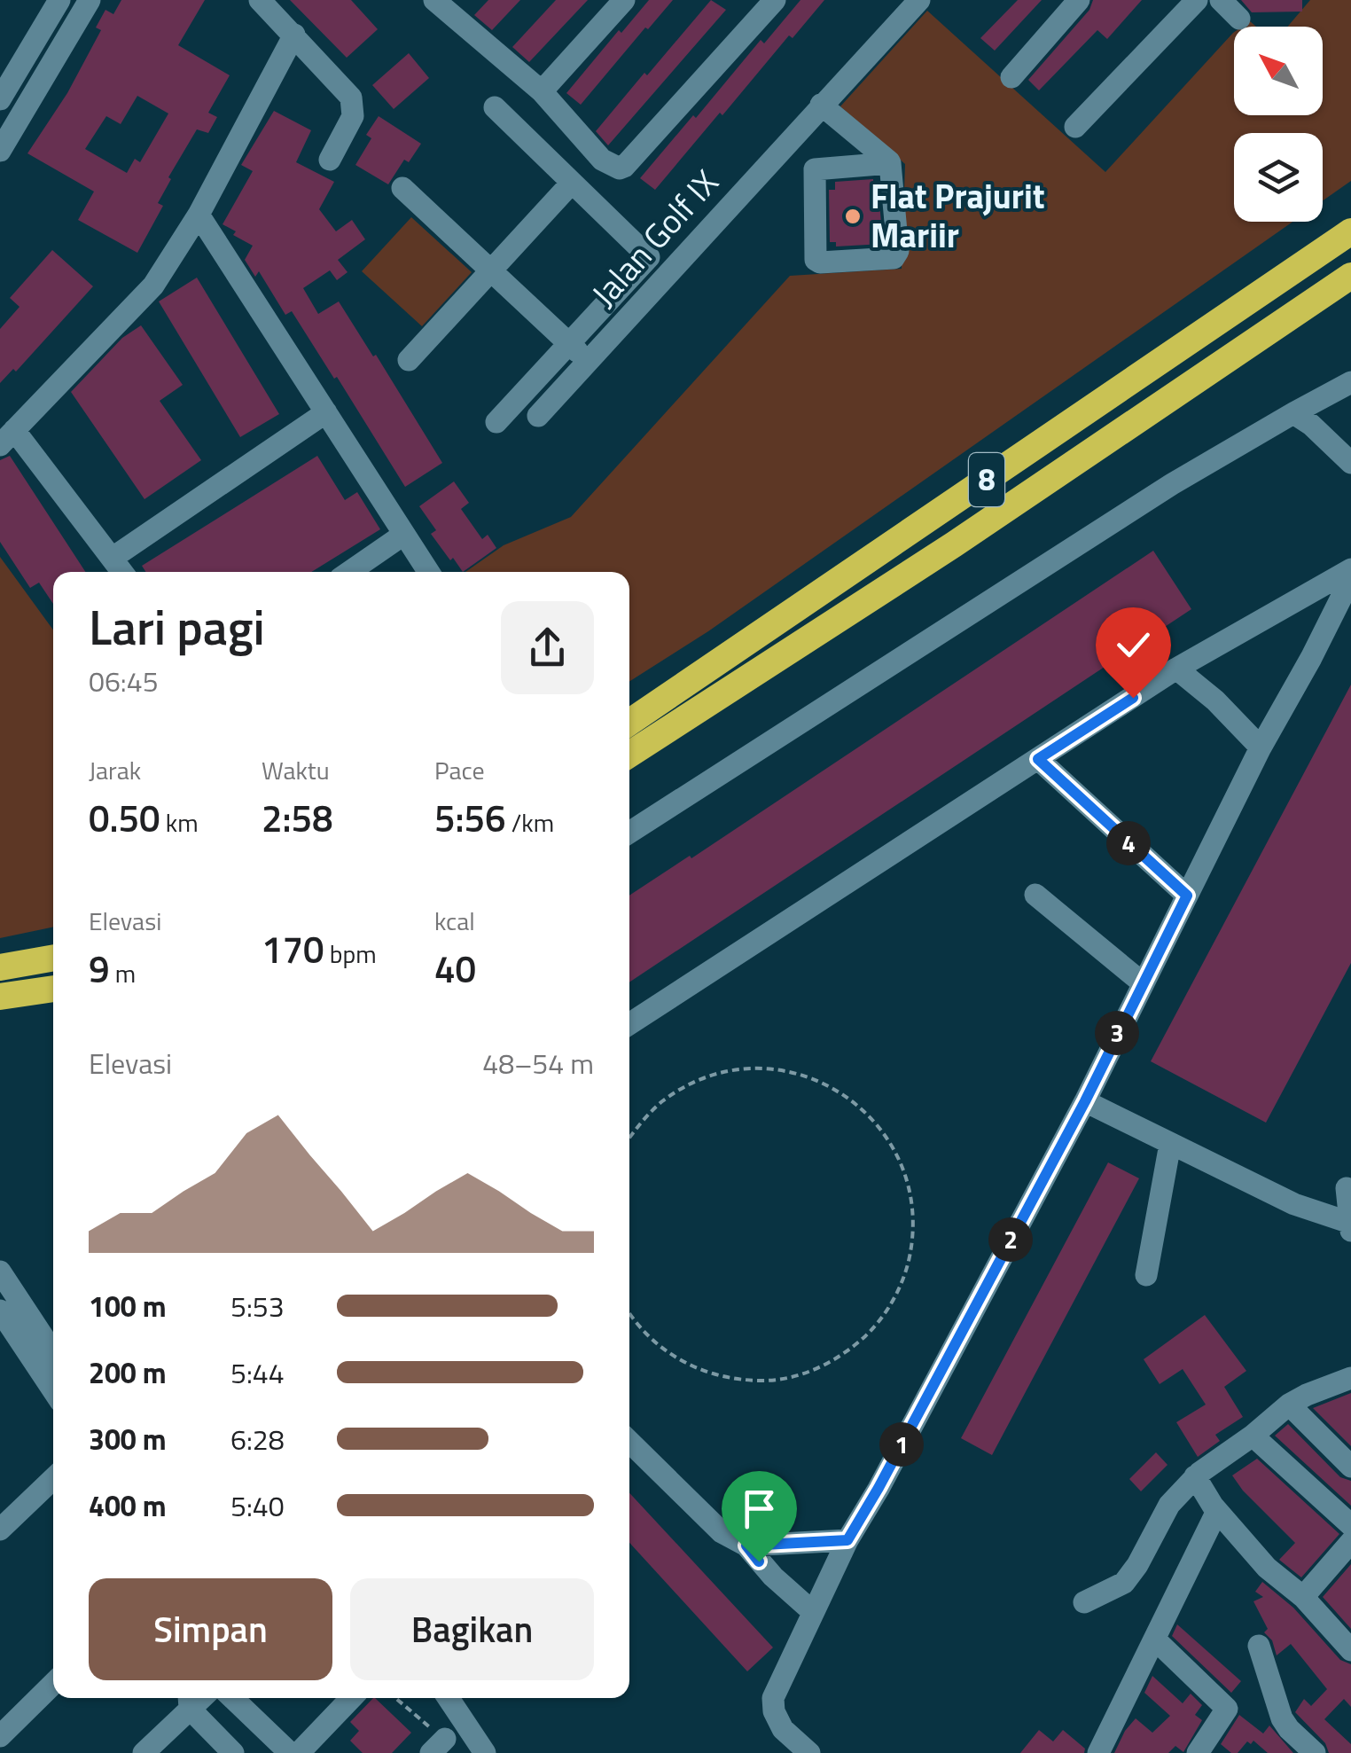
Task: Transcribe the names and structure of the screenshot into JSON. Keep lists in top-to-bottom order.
{
  "streets": {
    "highway": ["8"],
    "street": ["Jalan Golf IX"]
  },
  "places": ["Flat Prajurit Mariir"],
  "north": "top left",
  "page": {
    "heading": ["Lari pagi", "06:45"],
    "stats": [
      ["Jarak", "0.50 km"],
      ["Waktu", "2:58"],
      ["Pace", "5:56 /km"],
      ["Elevasi", "9 m"],
      ["170 bpm"],
      ["kcal", "40"]
    ],
    "pins": [
      "4",
      "3",
      "2",
      "1"
    ],
    "chart": ["Elevasi", "48–54 m"],
    "list": [
      {
        "name": "100 m",
        "note": "5:53"
      },
      {
        "name": "200 m",
        "note": "5:44"
      },
      {
        "name": "300 m",
        "note": "6:28"
      },
      {
        "name": "400 m",
        "note": "5:40"
      }
    ],
    "buttons": ["Simpan", "Bagikan"]
  }
}
